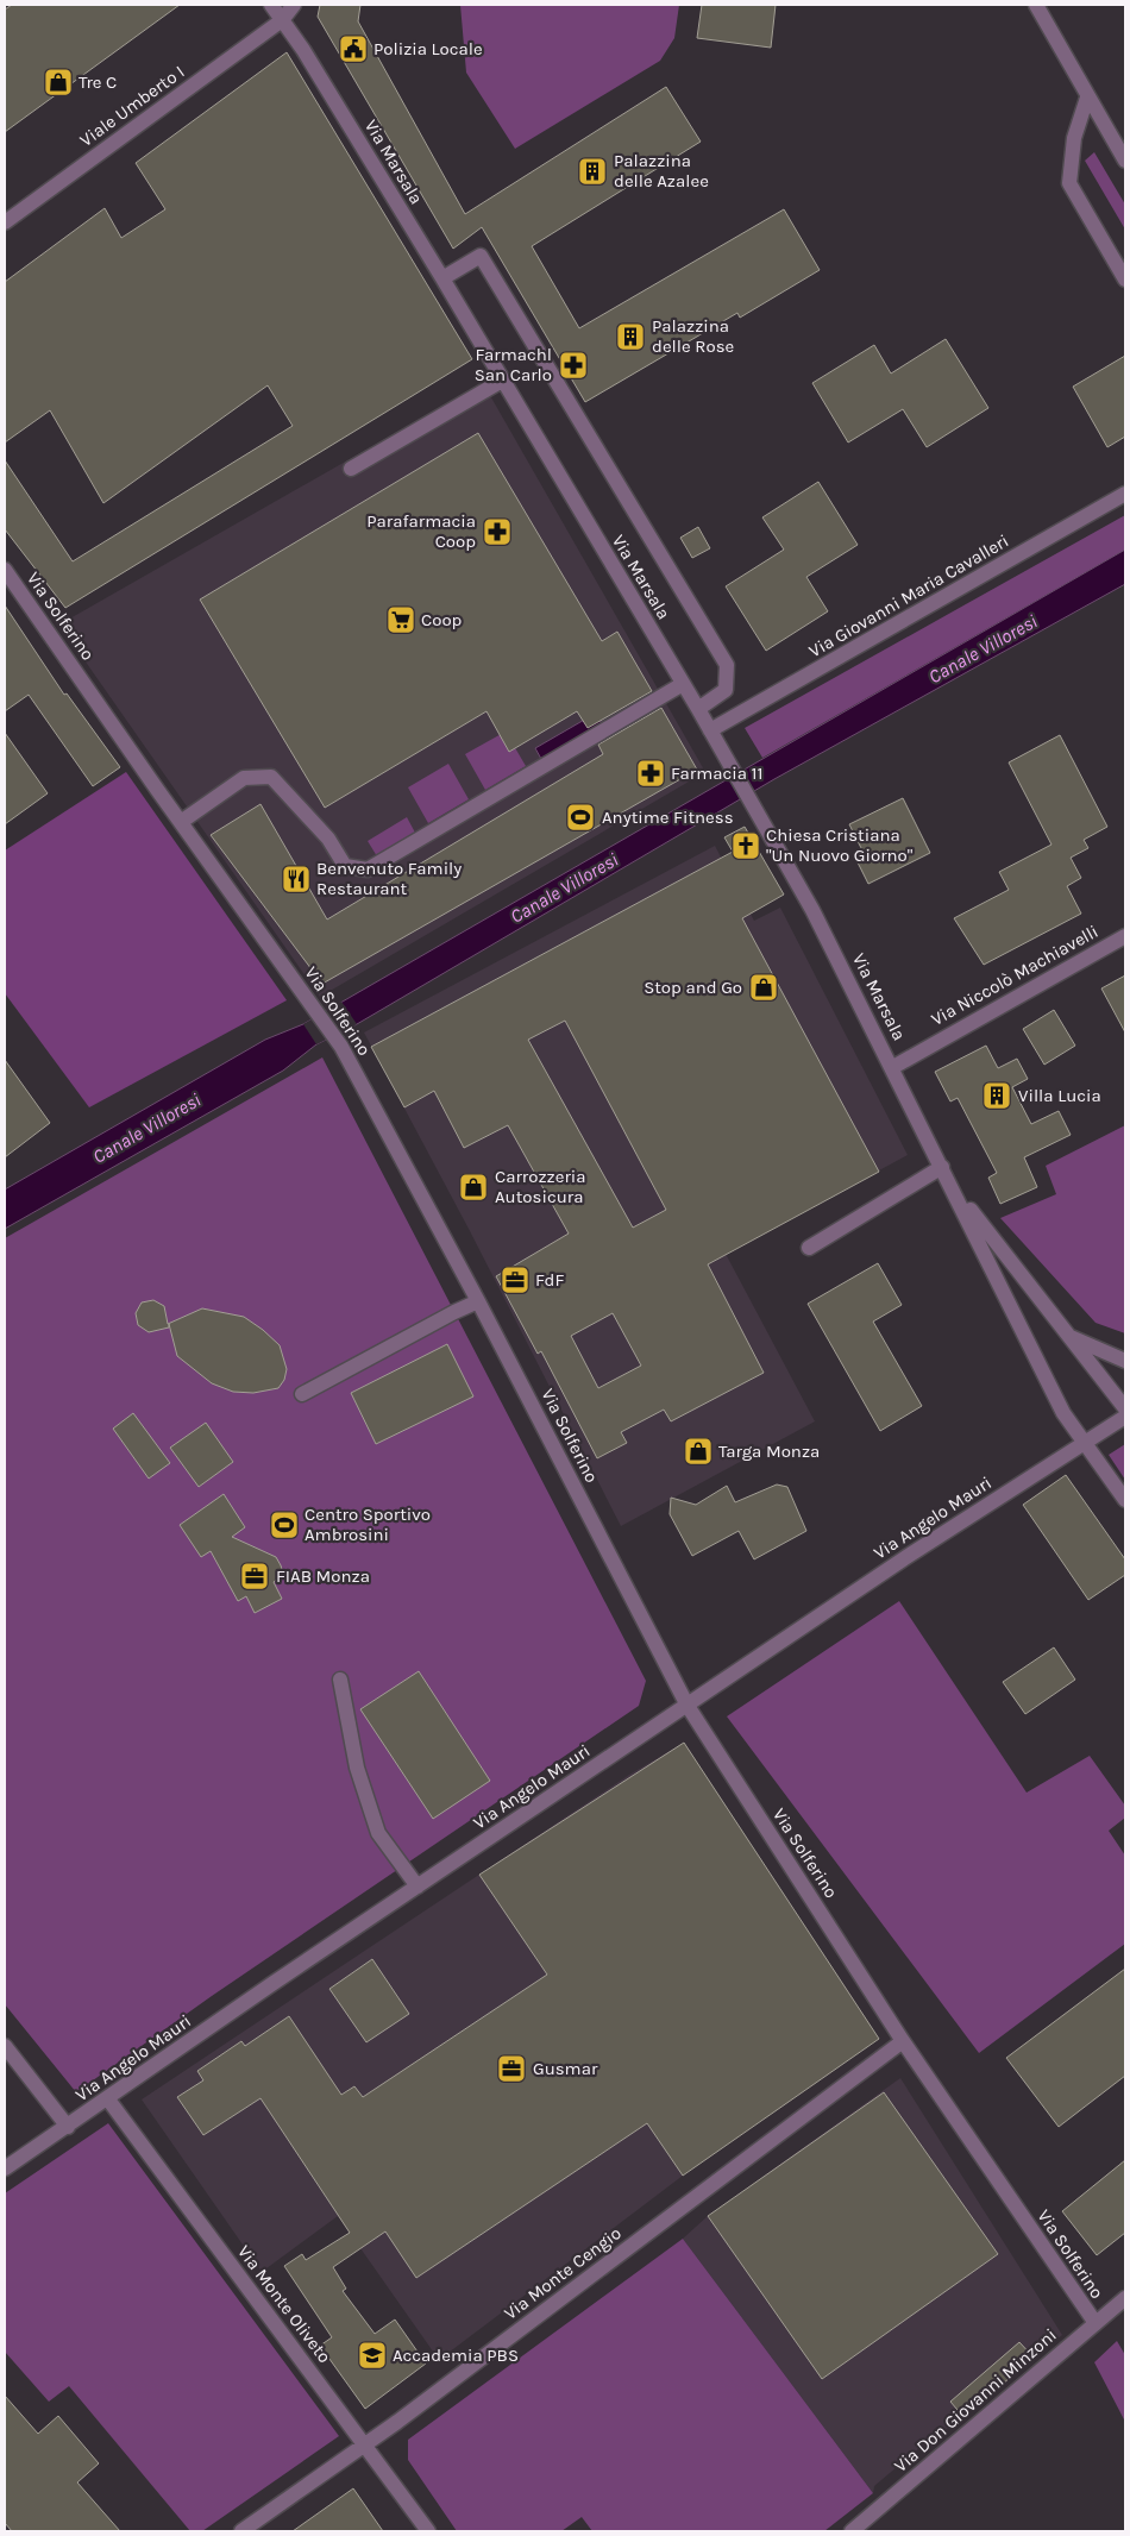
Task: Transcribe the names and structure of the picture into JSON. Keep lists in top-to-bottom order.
{
  "streets": {
    "street": [
      "Viale Umberto I",
      "Via Marsala",
      "Via Giovanni Maria Cavalleri",
      "Via Solferino",
      "Via Niccolò Machiavelli",
      "Via Angelo Mauri",
      "Via Monte Cengio",
      "Via Monte Oliveto",
      "Via Don Giovanni Minzoni"
    ]
  },
  "crossings": [
    ["Viale Umberto I", "Via Marsala"],
    ["Via Marsala", "Via Giovanni Maria Cavalleri"],
    ["Via Marsala", "Via Niccolò Machiavelli"],
    ["Via Marsala", "Via Angelo Mauri"],
    ["Via Solferino", "Via Angelo Mauri"],
    ["Via Solferino", "Via Monte Cengio"],
    ["Via Solferino", "Via Don Giovanni Minzoni"],
    ["Via Angelo Mauri", "Via Monte Oliveto"],
    ["Via Monte Cengio", "Via Monte Oliveto"]
  ],
  "water": ["Canale Villoresi"],
  "places": {
    "public building": ["Polizia Locale"],
    "shop": [
      "Tre C",
      "Stop and Go",
      "Carrozzeria Autosicura",
      "Targa Monza"
    ],
    "building": ["Palazzina delle Azalee", "Palazzina delle Rose", "Villa Lucia"],
    "pharmacy": ["Farmachl San Carlo", "Parafarmacia Coop", "Farmacia 11"],
    "supermarket": ["Coop"],
    "sports": ["Anytime Fitness", "Centro Sportivo Ambrosini"],
    "church": ["Chiesa Cristiana \"Un Nuovo Giorno\""],
    "restaurant": ["Benvenuto Family Restaurant"],
    "office": ["FdF", "FIAB Monza", "Gusmar"],
    "school or university": ["Accademia PBS"]
  }
}
